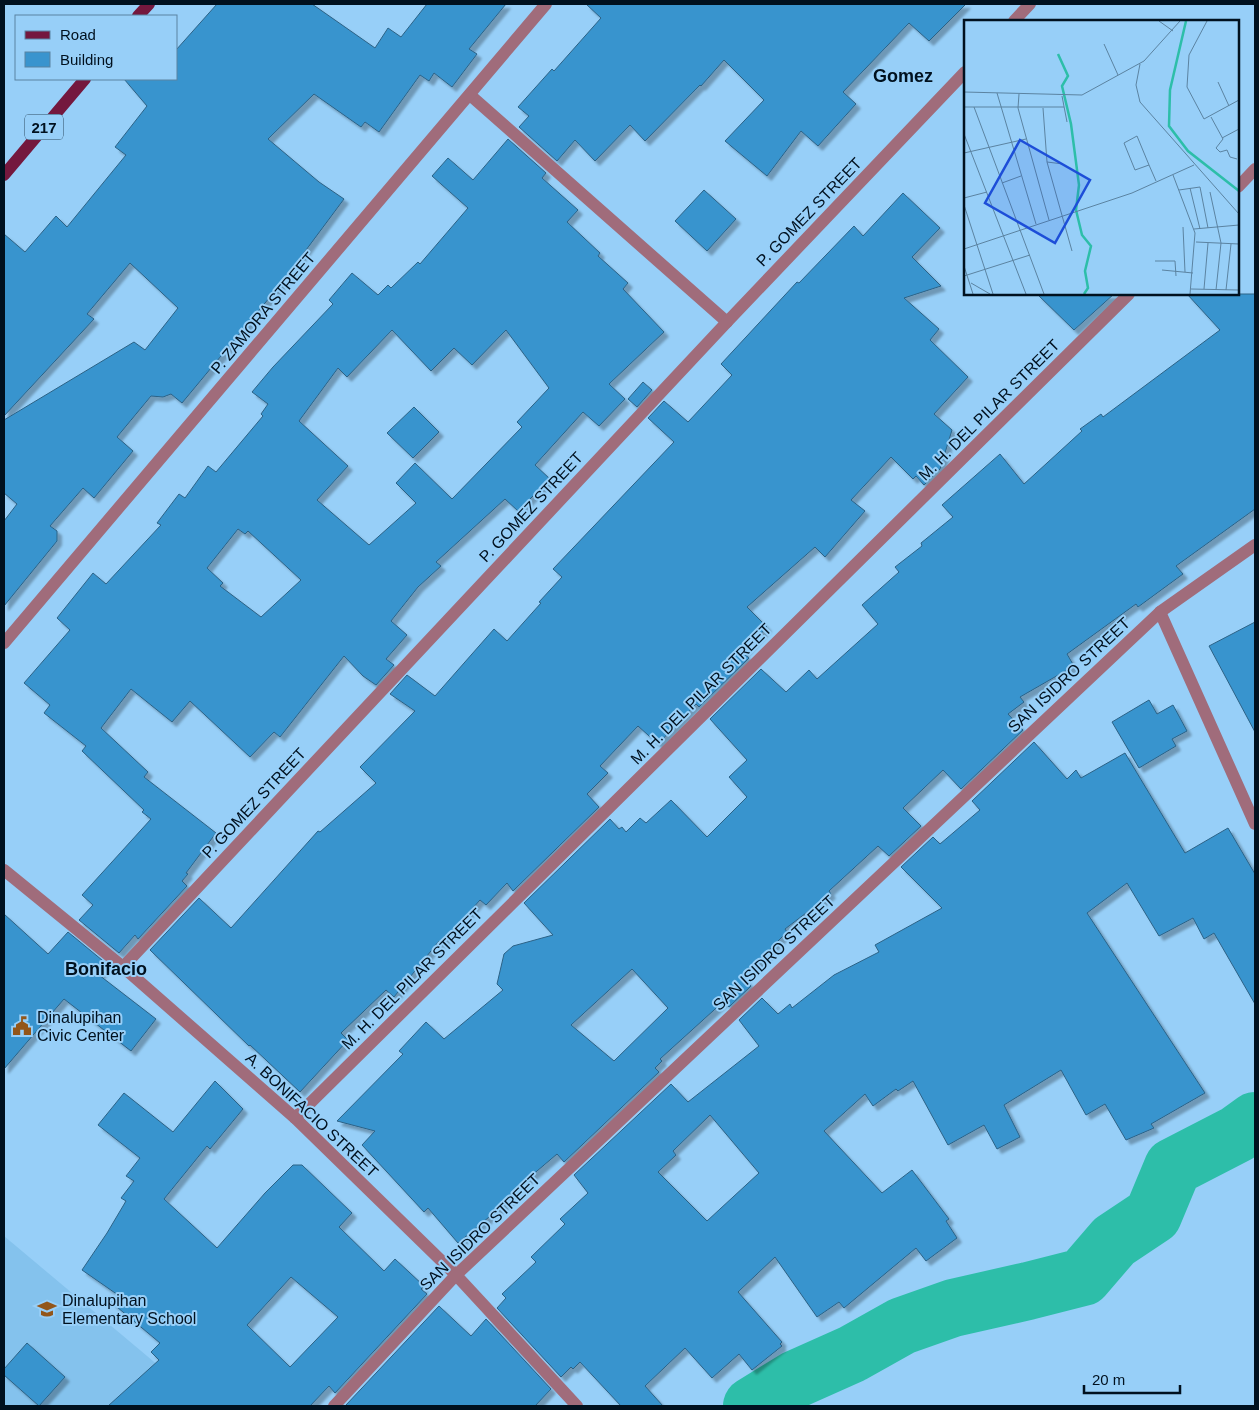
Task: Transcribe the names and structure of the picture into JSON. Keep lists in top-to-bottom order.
{
  "streets": {
    "main road": ["217"],
    "street": [
      "P. GOMEZ STREET",
      "P. ZAMORA STREET",
      "M. H. DEL PILAR STREET",
      "SAN ISIDRO STREET",
      "A. BONIFACIO STREET"
    ]
  },
  "crossings": [
    ["P. GOMEZ STREET", "A. BONIFACIO STREET"],
    ["M. H. DEL PILAR STREET", "A. BONIFACIO STREET"],
    ["SAN ISIDRO STREET", "A. BONIFACIO STREET"]
  ],
  "districts": ["Gomez", "Bonifacio"],
  "places": {
    "public building": ["Dinalupihan Civic Center"],
    "school or university": ["Dinalupihan Elementary School"]
  },
  "legend": ["Road", "Building"],
  "scale_bar": "20 m"
}
